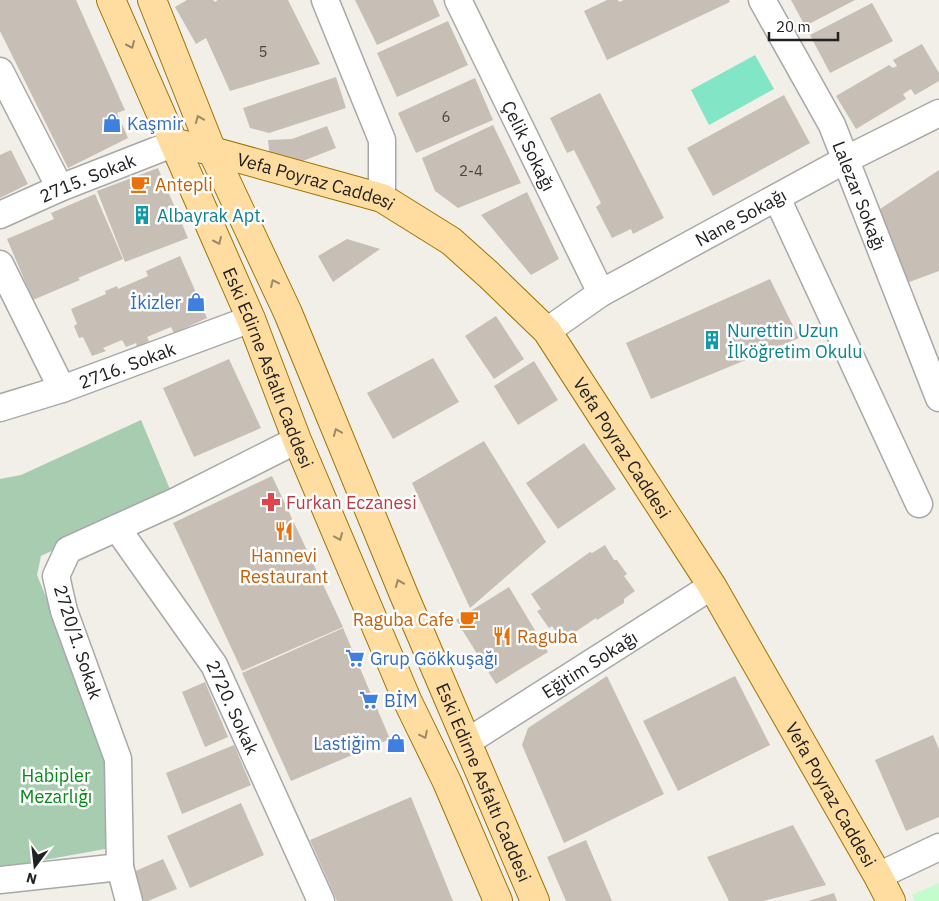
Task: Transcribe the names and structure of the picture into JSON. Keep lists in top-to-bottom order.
{
  "streets": {
    "main road": ["Vefa Poyraz Caddesi", "Eski Edirne Asfaltı Caddesi"],
    "street": [
      "Çelik Sokağı",
      "2715. Sokak",
      "Lalezar Sokağı",
      "Nane Sokağı",
      "2716. Sokak",
      "2720/1. Sokak",
      "Eğitim Sokağı",
      "2720. Sokak"
    ]
  },
  "crossings": [
    ["Çelik Sokağı", "Nane Sokağı"],
    ["2715. Sokak", "Vefa Poyraz Caddesi"],
    ["2715. Sokak", "Eski Edirne Asfaltı Caddesi"],
    ["Vefa Poyraz Caddesi", "Nane Sokağı"],
    ["Vefa Poyraz Caddesi", "Eski Edirne Asfaltı Caddesi"],
    ["Vefa Poyraz Caddesi", "Eğitim Sokağı"],
    ["Lalezar Sokağı", "Nane Sokağı"],
    ["2716. Sokak", "Eski Edirne Asfaltı Caddesi"],
    ["Eski Edirne Asfaltı Caddesi", "2720/1. Sokak"],
    ["Eski Edirne Asfaltı Caddesi", "Eğitim Sokağı"],
    ["2720/1. Sokak", "2720. Sokak"]
  ],
  "parks": ["Habipler Mezarlığı"],
  "places": {
    "shop": ["Kaşmir", "İkizler", "Lastiğim"],
    "cafe": ["Antepli", "Raguba Cafe"],
    "building": ["Albayrak Apt.", "Nurettin Uzun İlköğretim Okulu"],
    "pharmacy": ["Furkan Eczanesi"],
    "restaurant": ["Hannevi Restaurant", "Raguba"],
    "supermarket": ["Grup Gökkuşağı", "BİM"]
  },
  "house_numbers": ["5", "6", "2-4"],
  "scale_bar": "20 m",
  "north": "bottom"
}
